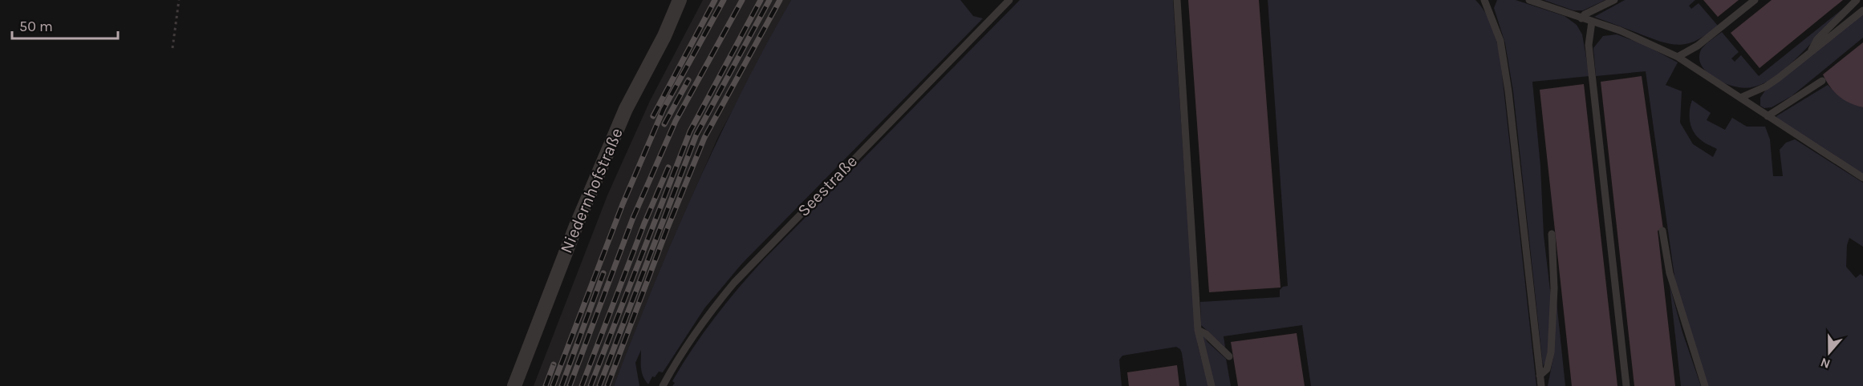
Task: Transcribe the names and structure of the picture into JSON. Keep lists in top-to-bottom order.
{
  "streets": {
    "street": ["Niedernhofstraße"],
    "lane": ["Seestraße"]
  },
  "scale_bar": "50 m",
  "north": "bottom"
}
